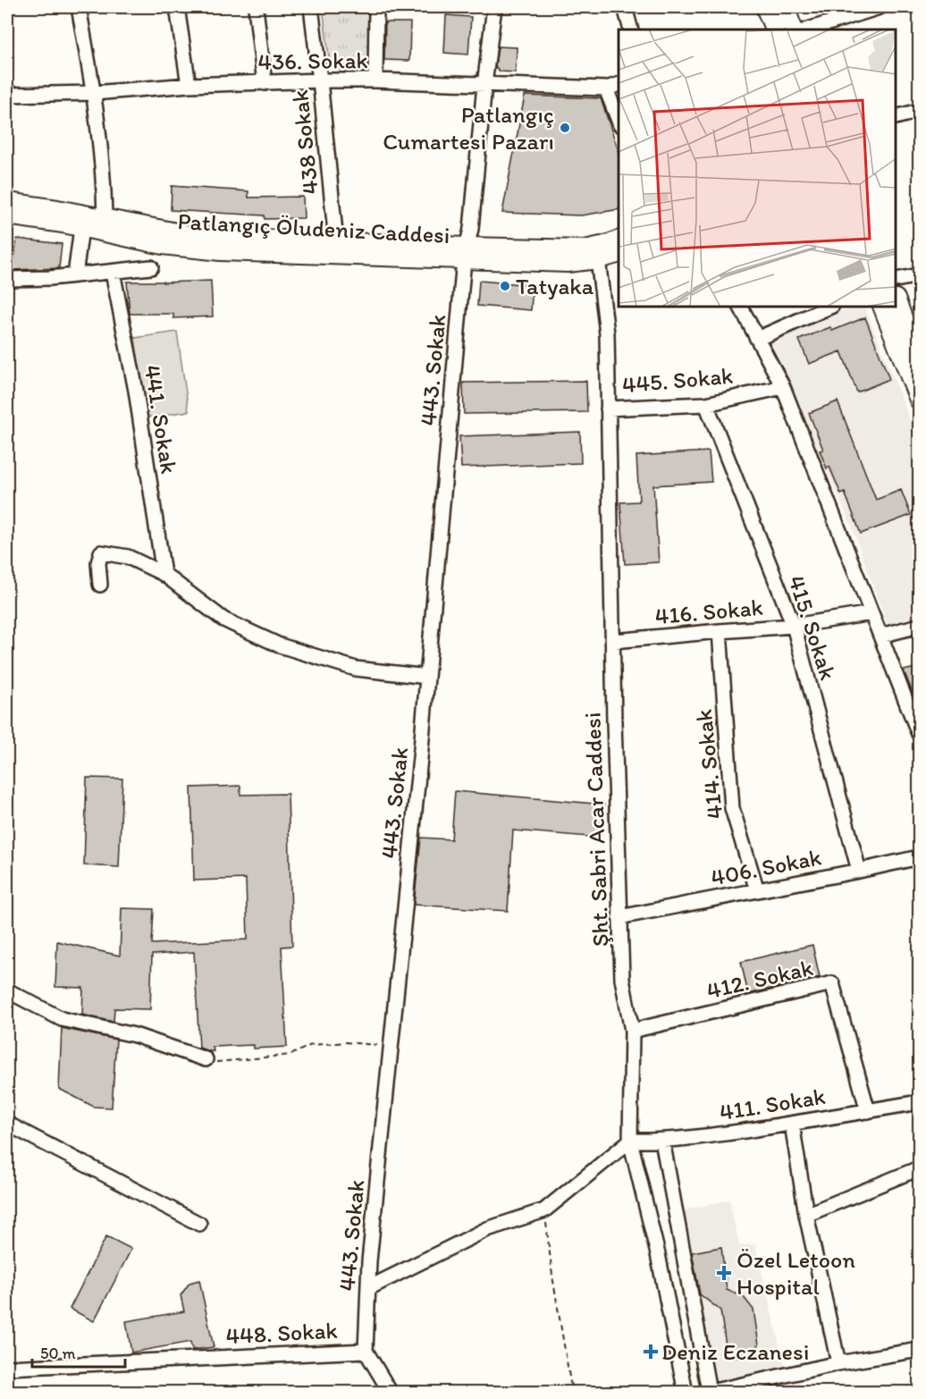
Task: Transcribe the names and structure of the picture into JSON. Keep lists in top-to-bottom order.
{
  "streets": {
    "main road": ["Patlangıç Öludeniz Caddesi"],
    "street": [
      "436. Sokak",
      "438 Sokak",
      "443. Sokak",
      "445. Sokak",
      "441. Sokak",
      "416. Sokak",
      "415. Sokak",
      "414. Sokak",
      "Şht. Sabri Acar Caddesi",
      "406. Sokak",
      "412. Sokak",
      "411. Sokak",
      "448. Sokak"
    ]
  },
  "crossings": [
    ["436. Sokak", "438 Sokak"],
    ["436. Sokak", "443. Sokak"],
    ["438 Sokak", "Patlangıç Öludeniz Caddesi"],
    ["Patlangıç Öludeniz Caddesi", "443. Sokak"],
    ["Patlangıç Öludeniz Caddesi", "Şht. Sabri Acar Caddesi"],
    ["443. Sokak", "448. Sokak"],
    ["445. Sokak", "415. Sokak"],
    ["445. Sokak", "Şht. Sabri Acar Caddesi"],
    ["416. Sokak", "415. Sokak"],
    ["416. Sokak", "414. Sokak"],
    ["416. Sokak", "Şht. Sabri Acar Caddesi"],
    ["415. Sokak", "406. Sokak"],
    ["414. Sokak", "406. Sokak"],
    ["Şht. Sabri Acar Caddesi", "406. Sokak"],
    ["Şht. Sabri Acar Caddesi", "412. Sokak"],
    ["Şht. Sabri Acar Caddesi", "411. Sokak"],
    ["412. Sokak", "411. Sokak"]
  ],
  "places": {
    "other": ["Patlangıç Cumartesi Pazarı", "Tatyaka"],
    "health": ["Özel Letoon Hospital", "Deniz Eczanesi"]
  },
  "scale_bar": "50 m"
}
